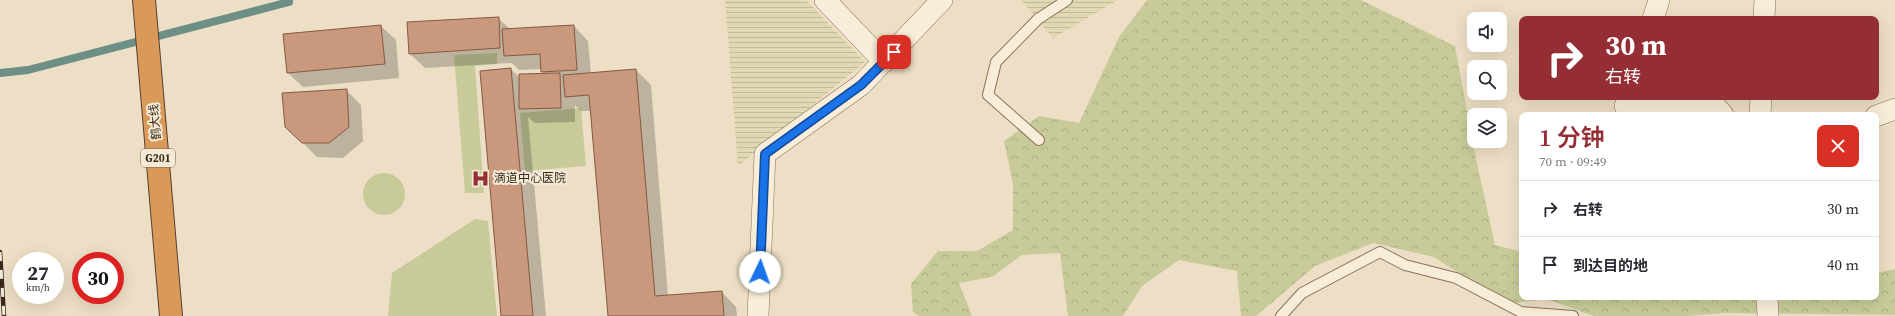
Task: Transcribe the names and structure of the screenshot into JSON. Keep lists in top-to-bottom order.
{
  "streets": {
    "highway": ["鹤大线", "G201"]
  },
  "places": {
    "hospital": ["滴道中心医院"]
  },
  "page": {
    "turn": ["30 m", "右转"],
    "heading": ["1 分钟", "70 m · 09:49"],
    "list": [
      {
        "name": "右转",
        "value": "30 m"
      },
      {
        "name": "到达目的地",
        "value": "40 m"
      }
    ],
    "speed": "27 km/h",
    "limit": "30"
  }
}
